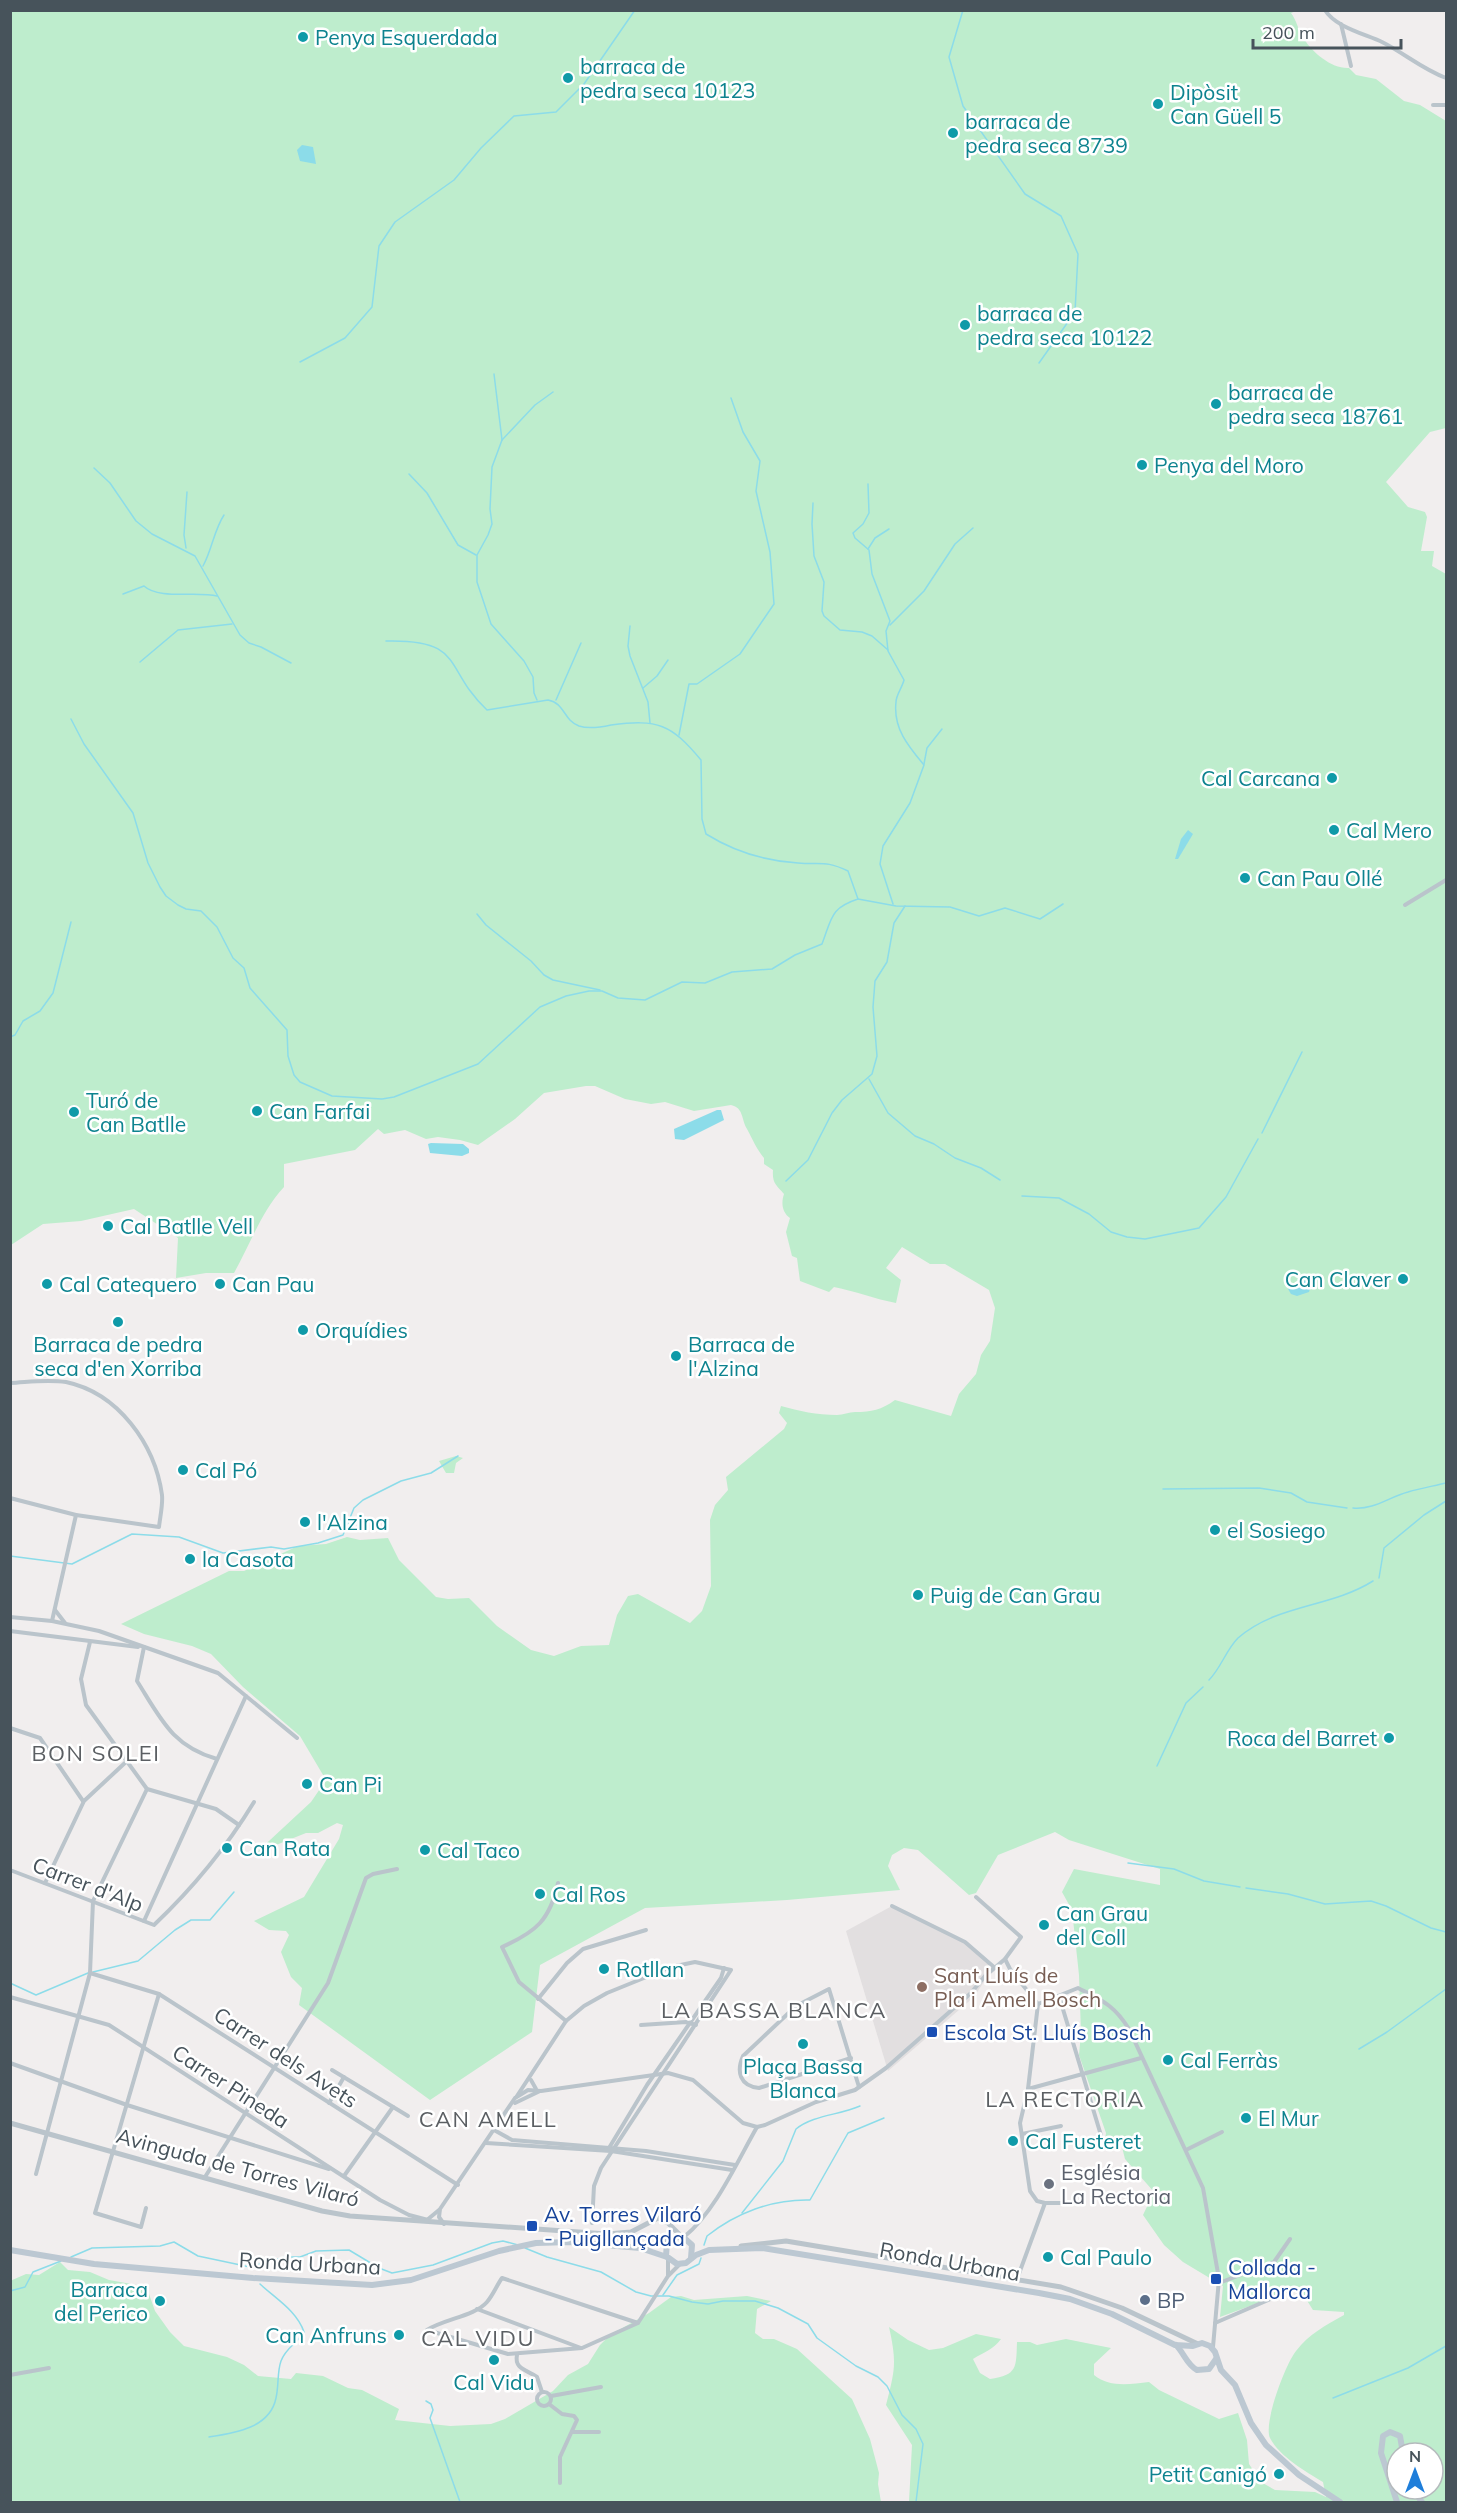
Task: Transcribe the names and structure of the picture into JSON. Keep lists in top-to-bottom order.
{
  "streets": {
    "main road": ["Ronda Urbana"],
    "street": [
      "Carrer d'Alp",
      "Carrer dels Avets",
      "Carrer Pineda",
      "Avinguda de Torres Vilaró"
    ]
  },
  "crossings": [
    ["Carrer Pineda", "Avinguda de Torres Vilaró"]
  ],
  "districts": [
    "BON SOLEI",
    "LA BASSA BLANCA",
    "LA RECTORIA",
    "CAN AMELL",
    "CAL VIDU"
  ],
  "places": {
    "other": [
      "Penya Esquerdada",
      "barraca de pedra seca 10123",
      "Dipòsit Can Güell 5",
      "barraca de pedra seca 8739",
      "barraca de pedra seca 10122",
      "barraca de pedra seca 18761",
      "Penya del Moro",
      "Cal Carcana",
      "Cal Mero",
      "Can Pau Ollé",
      "Can Farfai",
      "Turó de Can Batlle",
      "Cal Batlle Vell",
      "Can Claver",
      "Cal Catequero",
      "Can Pau",
      "Barraca de pedra seca d'en Xorriba",
      "Orquídies",
      "Barraca de l'Alzina",
      "Cal Pó",
      "l'Alzina",
      "el Sosiego",
      "la Casota",
      "Puig de Can Grau",
      "Roca del Barret",
      "Can Pi",
      "Can Rata",
      "Cal Taco",
      "Cal Ros",
      "Can Grau del Coll",
      "Rotllan",
      "Sant Lluís de Pla i Amell Bosch",
      "Plaça Bassa Blanca",
      "Cal Ferràs",
      "El Mur",
      "Cal Fusteret",
      "Església La Rectoria",
      "Cal Paulo",
      "BP",
      "Barraca del Perico",
      "Can Anfruns",
      "Cal Vidu",
      "Petit Canigó"
    ],
    "transit": ["Escola St. Lluís Bosch", "Av. Torres Vilaró - Puigllançada", "Collada - Mallorca"]
  },
  "scale_bar": "200 m",
  "north": "top"
}
